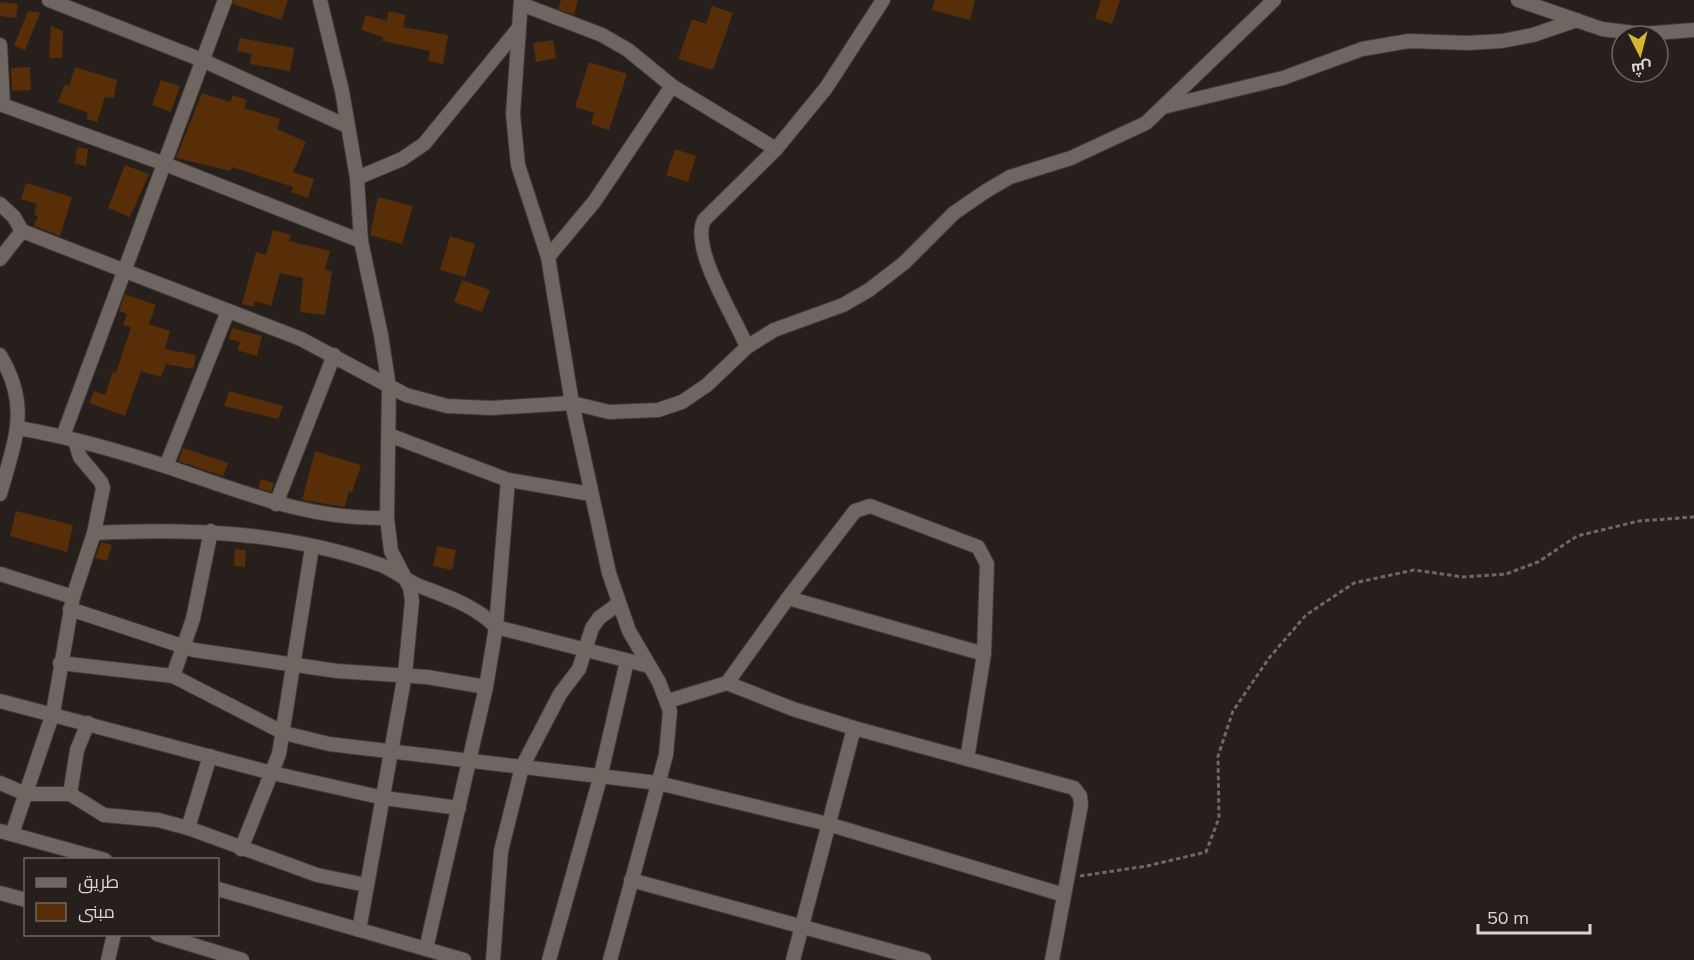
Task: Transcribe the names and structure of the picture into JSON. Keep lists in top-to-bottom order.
{
  "legend": ["طريق", "مبنى"],
  "scale_bar": "50 m",
  "north": "bottom"
}
